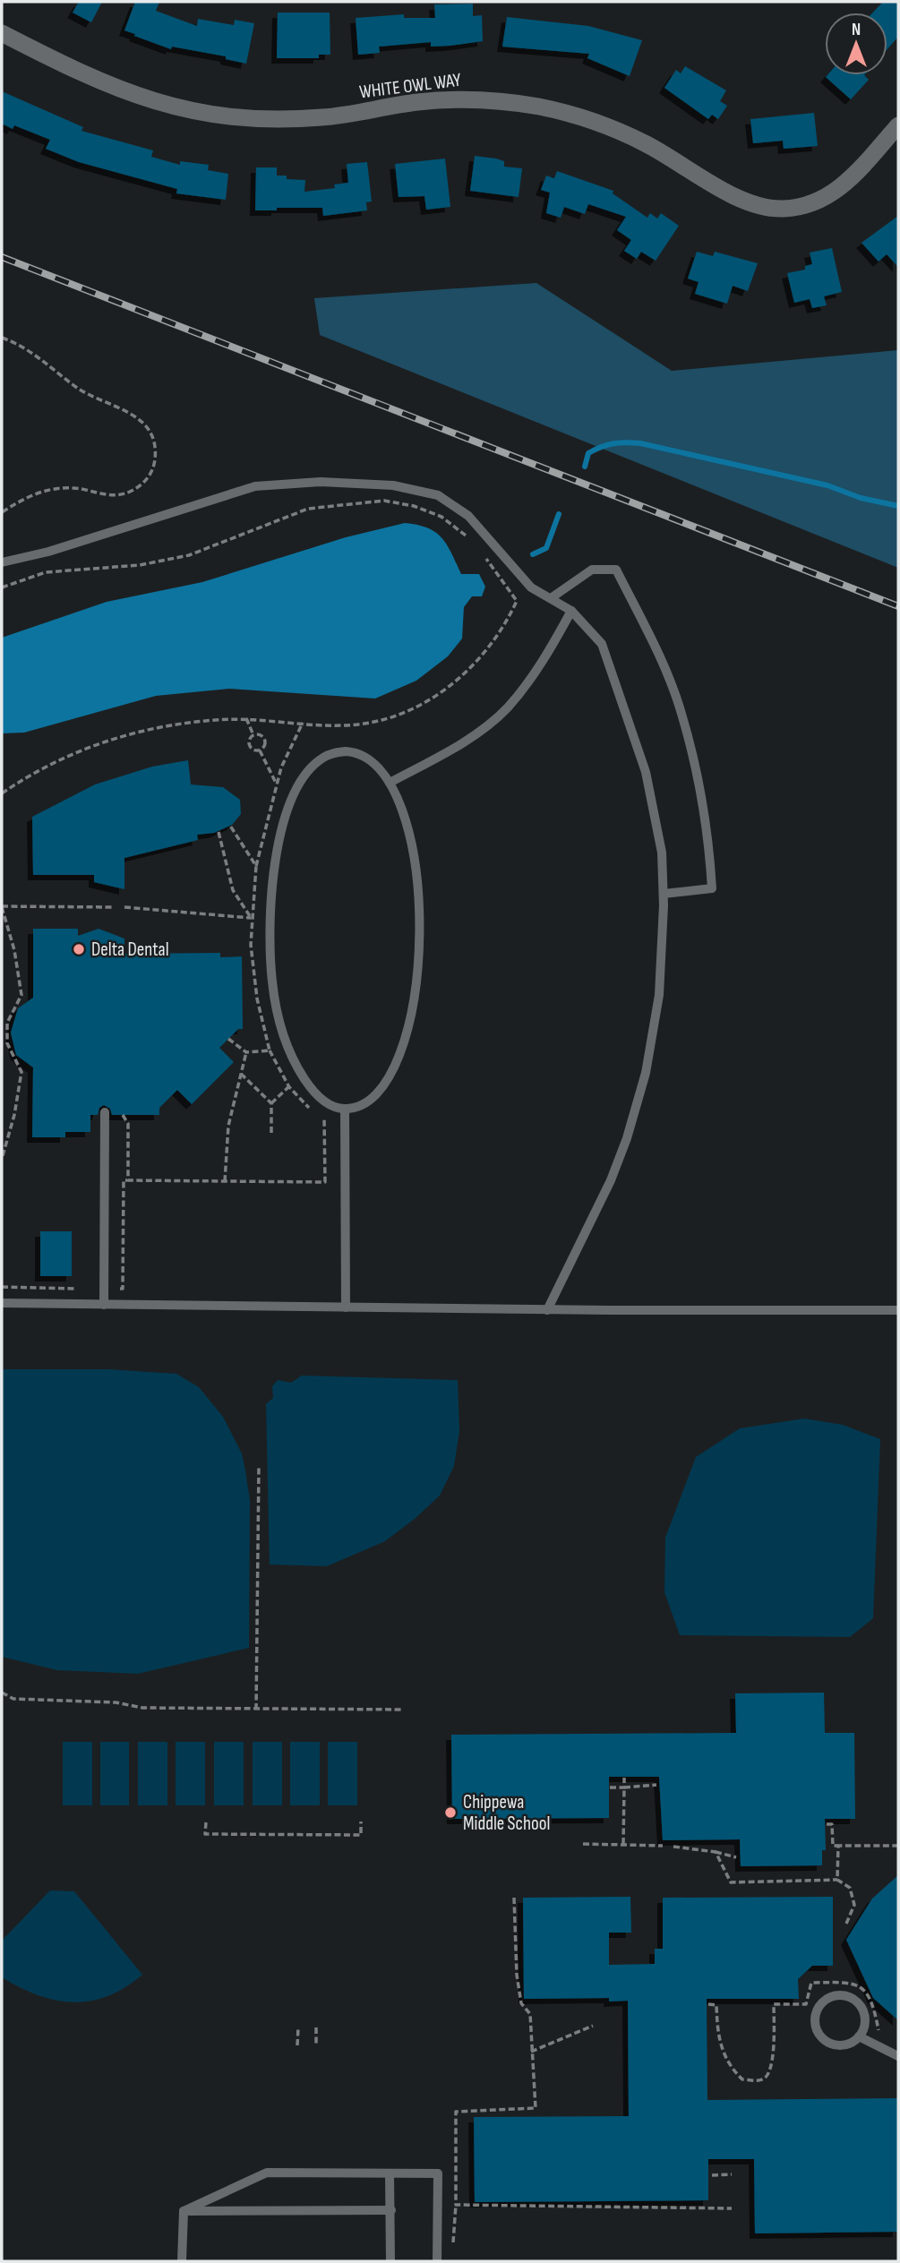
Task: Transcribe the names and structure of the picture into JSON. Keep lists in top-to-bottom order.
{
  "streets": {
    "street": ["WHITE OWL WAY"]
  },
  "places": ["Delta Dental", "Chippewa Middle School"],
  "north": "top"
}
